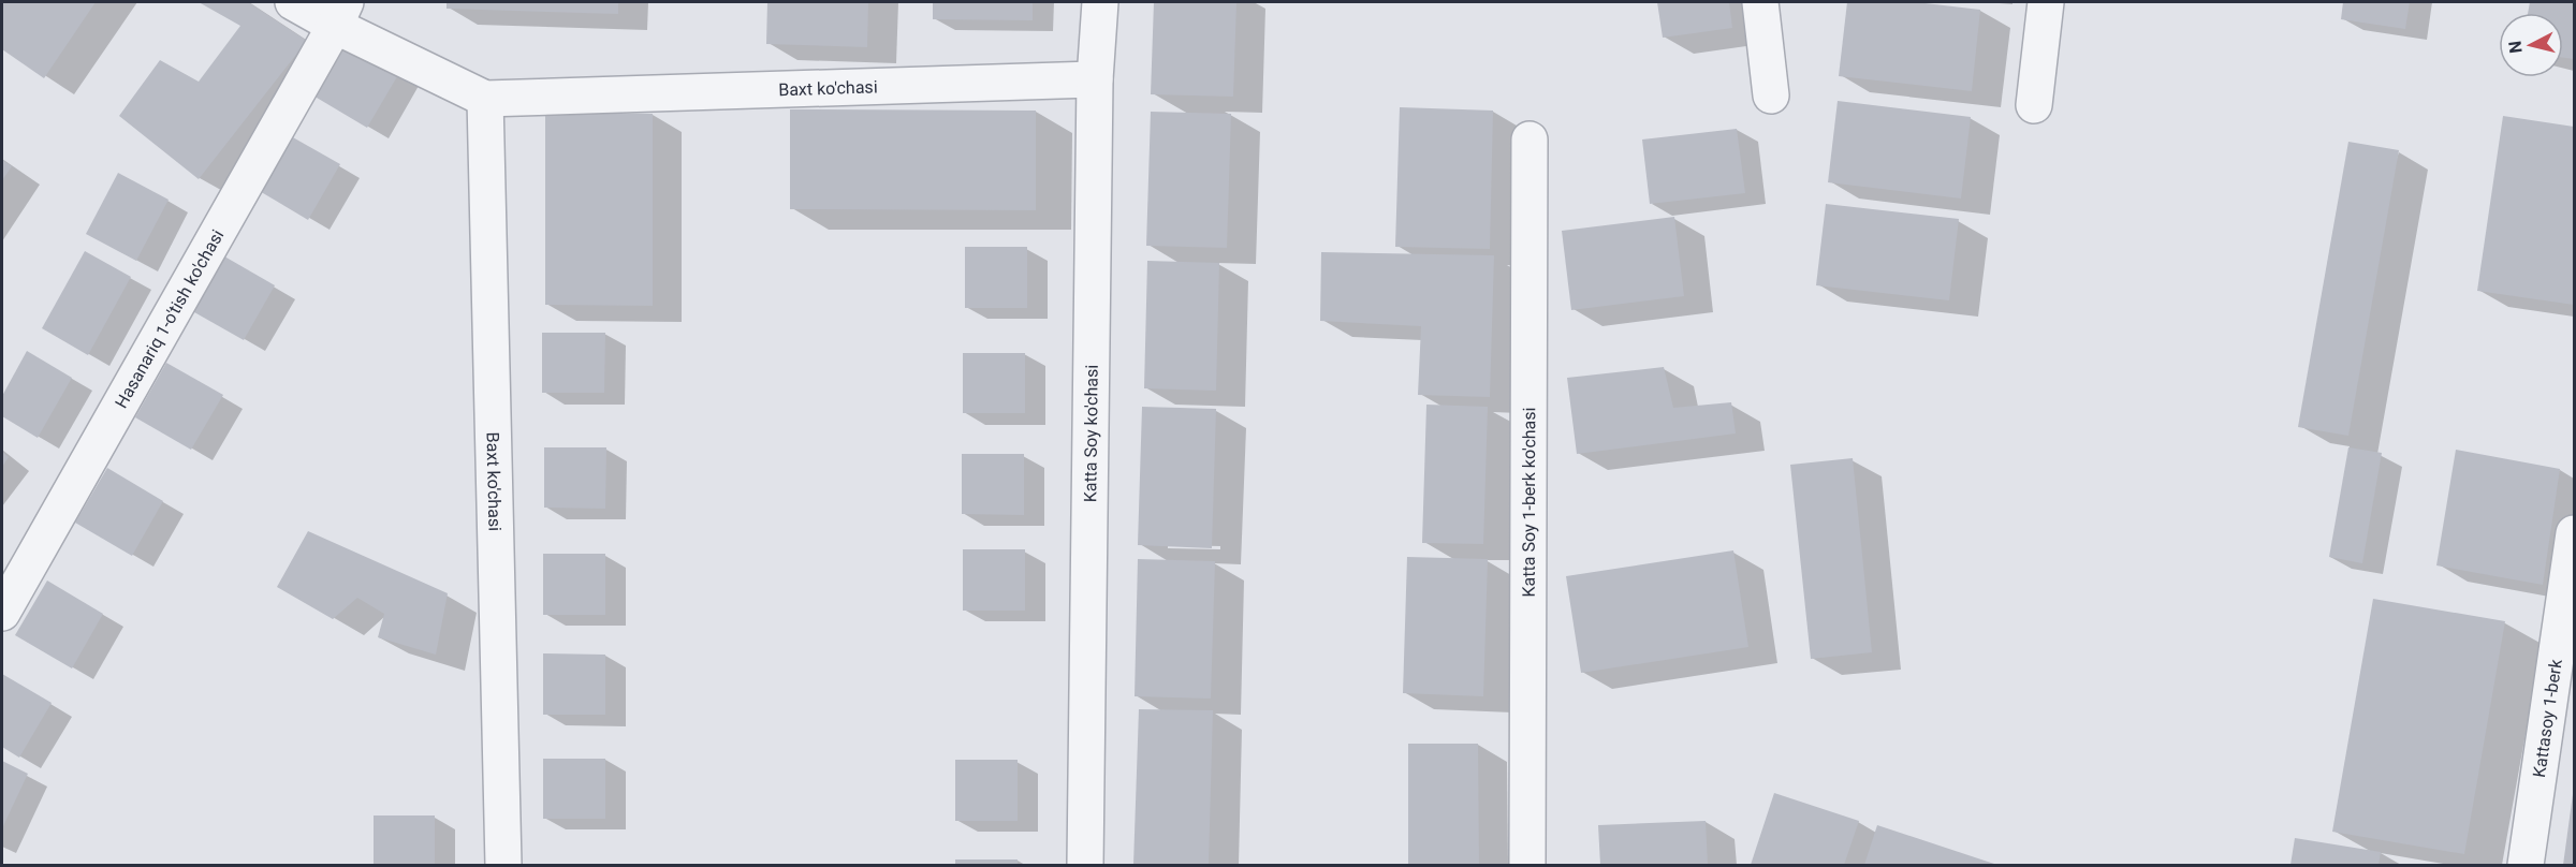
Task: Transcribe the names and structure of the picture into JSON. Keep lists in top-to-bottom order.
{
  "streets": {
    "street": [
      "Baxt ko'chasi",
      "Hasanariq 1-o'tish ko'chasi",
      "Katta Soy ko'chasi",
      "Katta Soy 1-berk ko'chasi",
      "Kattasoy 1-berk"
    ]
  },
  "crossings": [
    ["Baxt ko'chasi", "Hasanariq 1-o'tish ko'chasi"],
    ["Baxt ko'chasi", "Katta Soy ko'chasi"]
  ],
  "north": "left"
}
